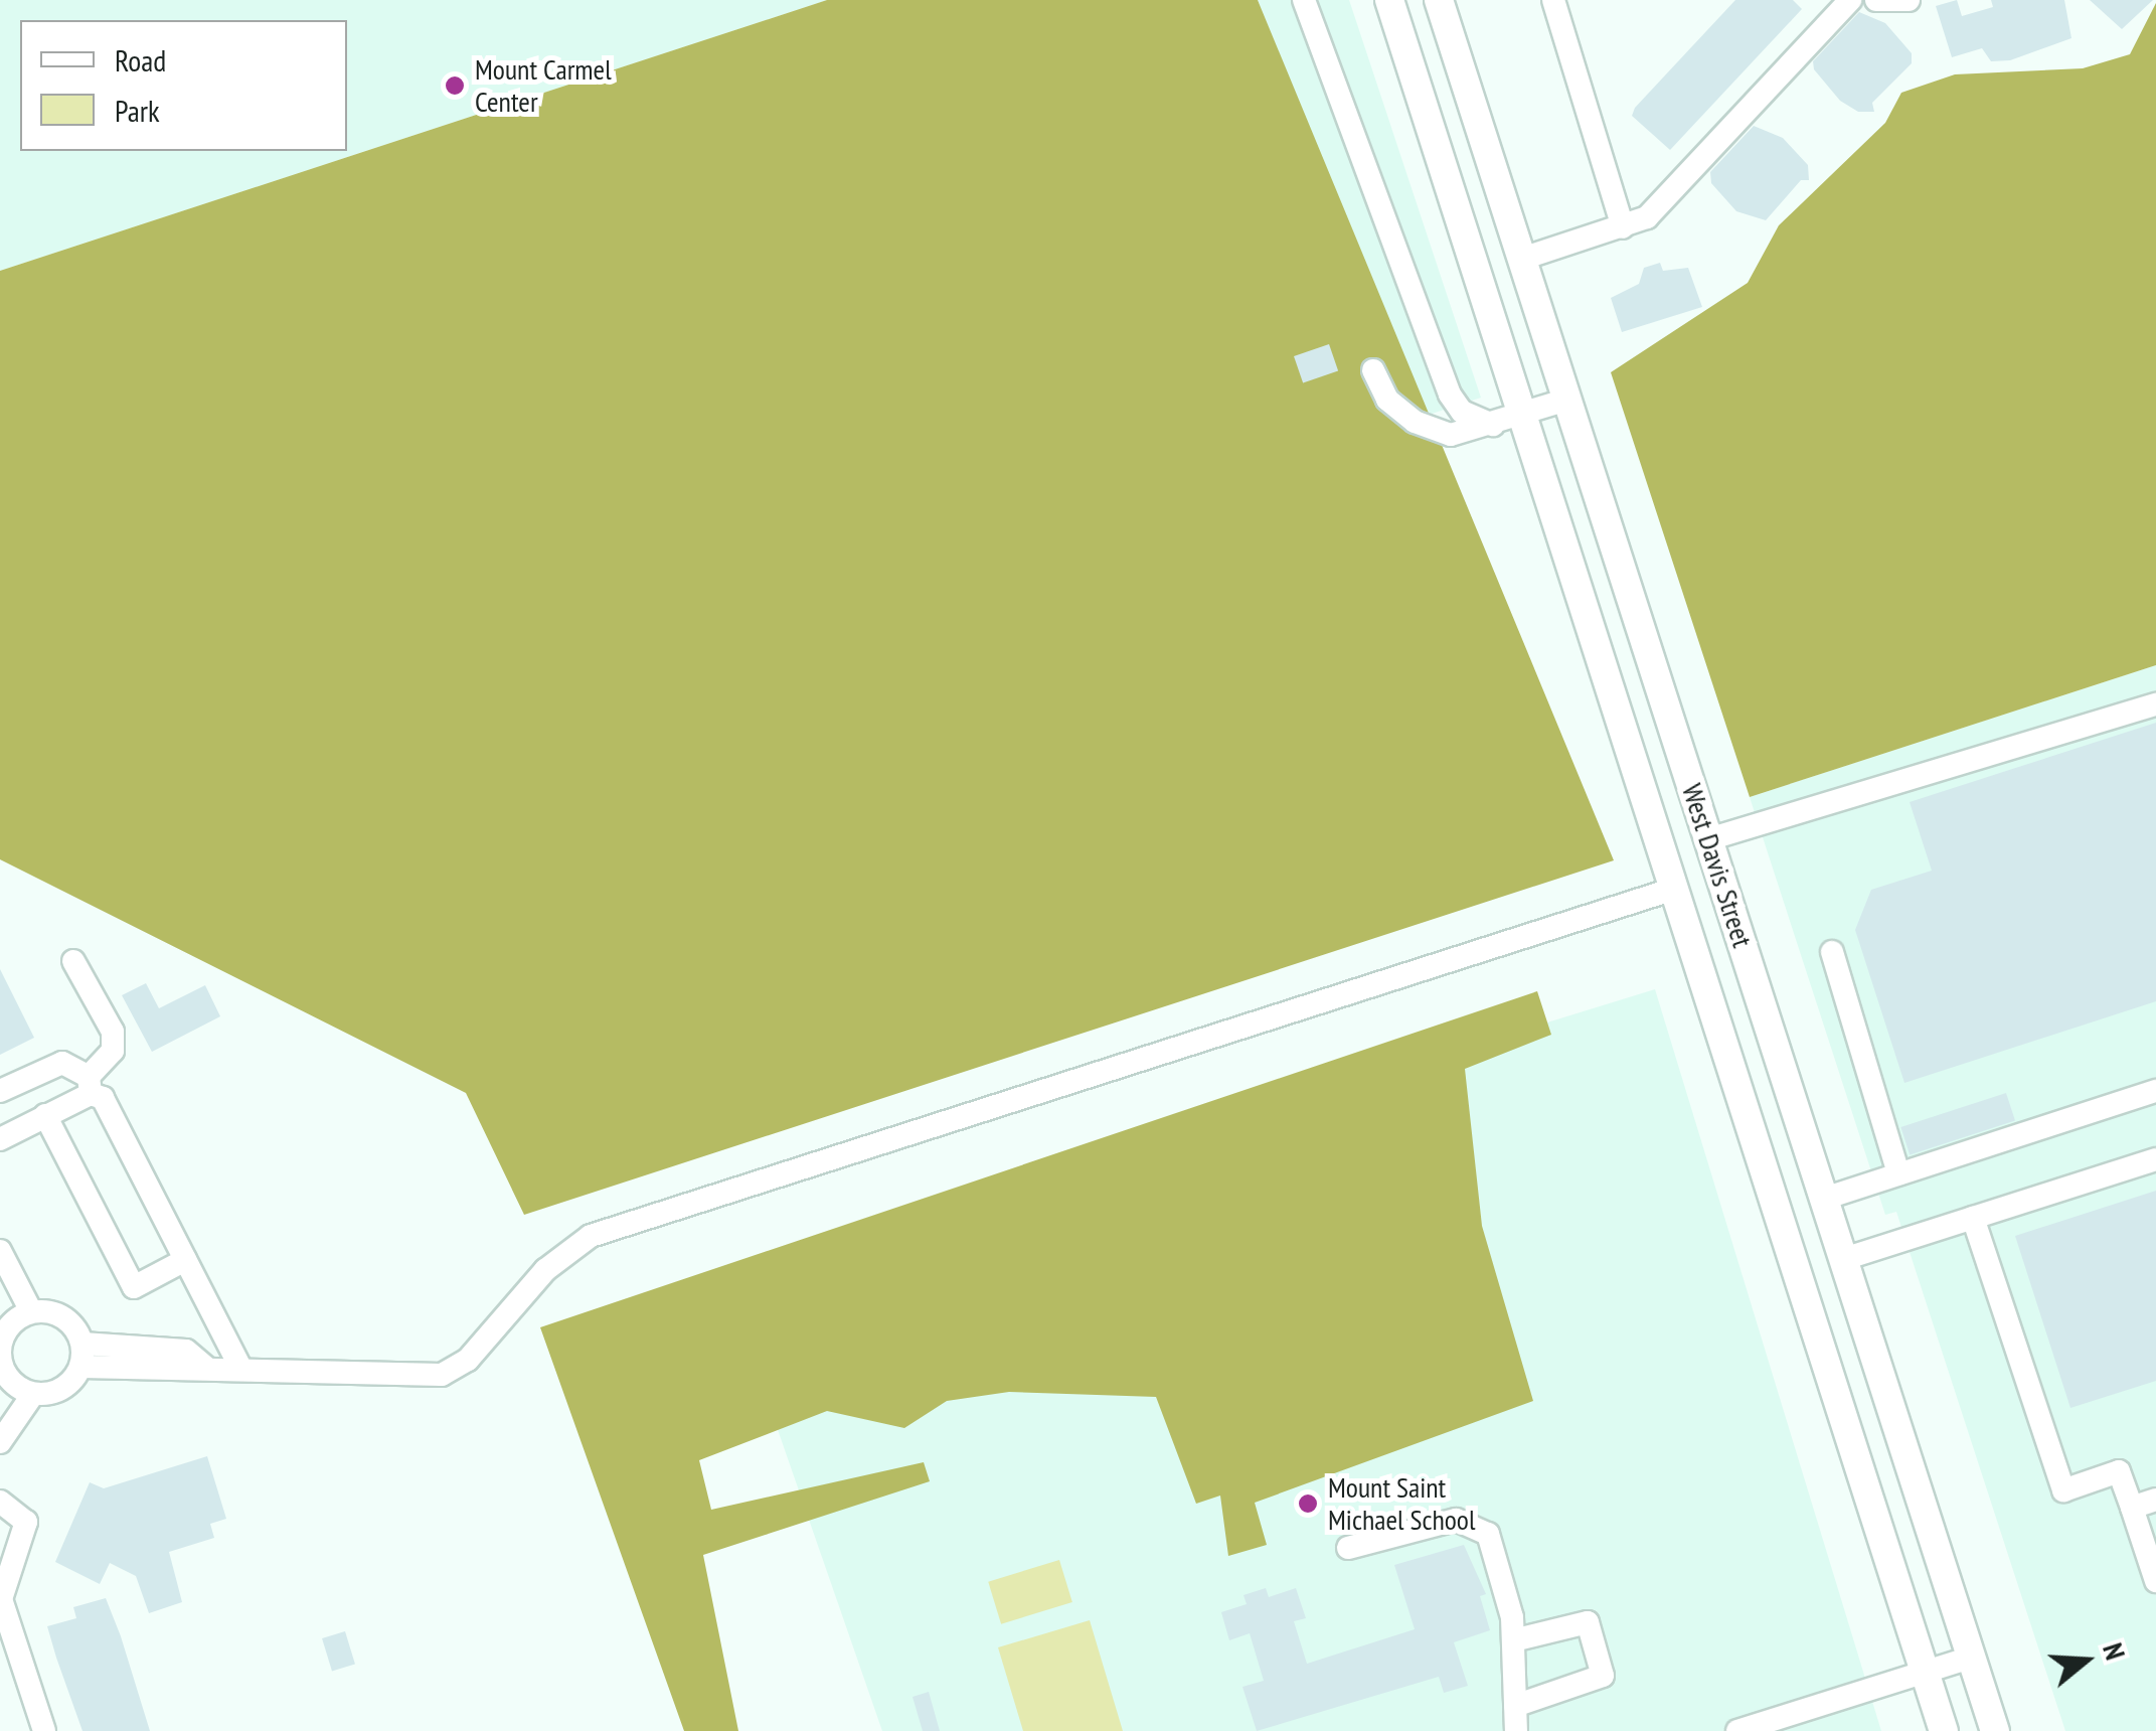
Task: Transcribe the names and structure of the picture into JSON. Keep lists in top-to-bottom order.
{
  "streets": {
    "main road": ["West Davis Street"]
  },
  "places": ["Mount Carmel Center", "Mount Saint Michael School"],
  "legend": ["Road", "Park"],
  "north": "right"
}
